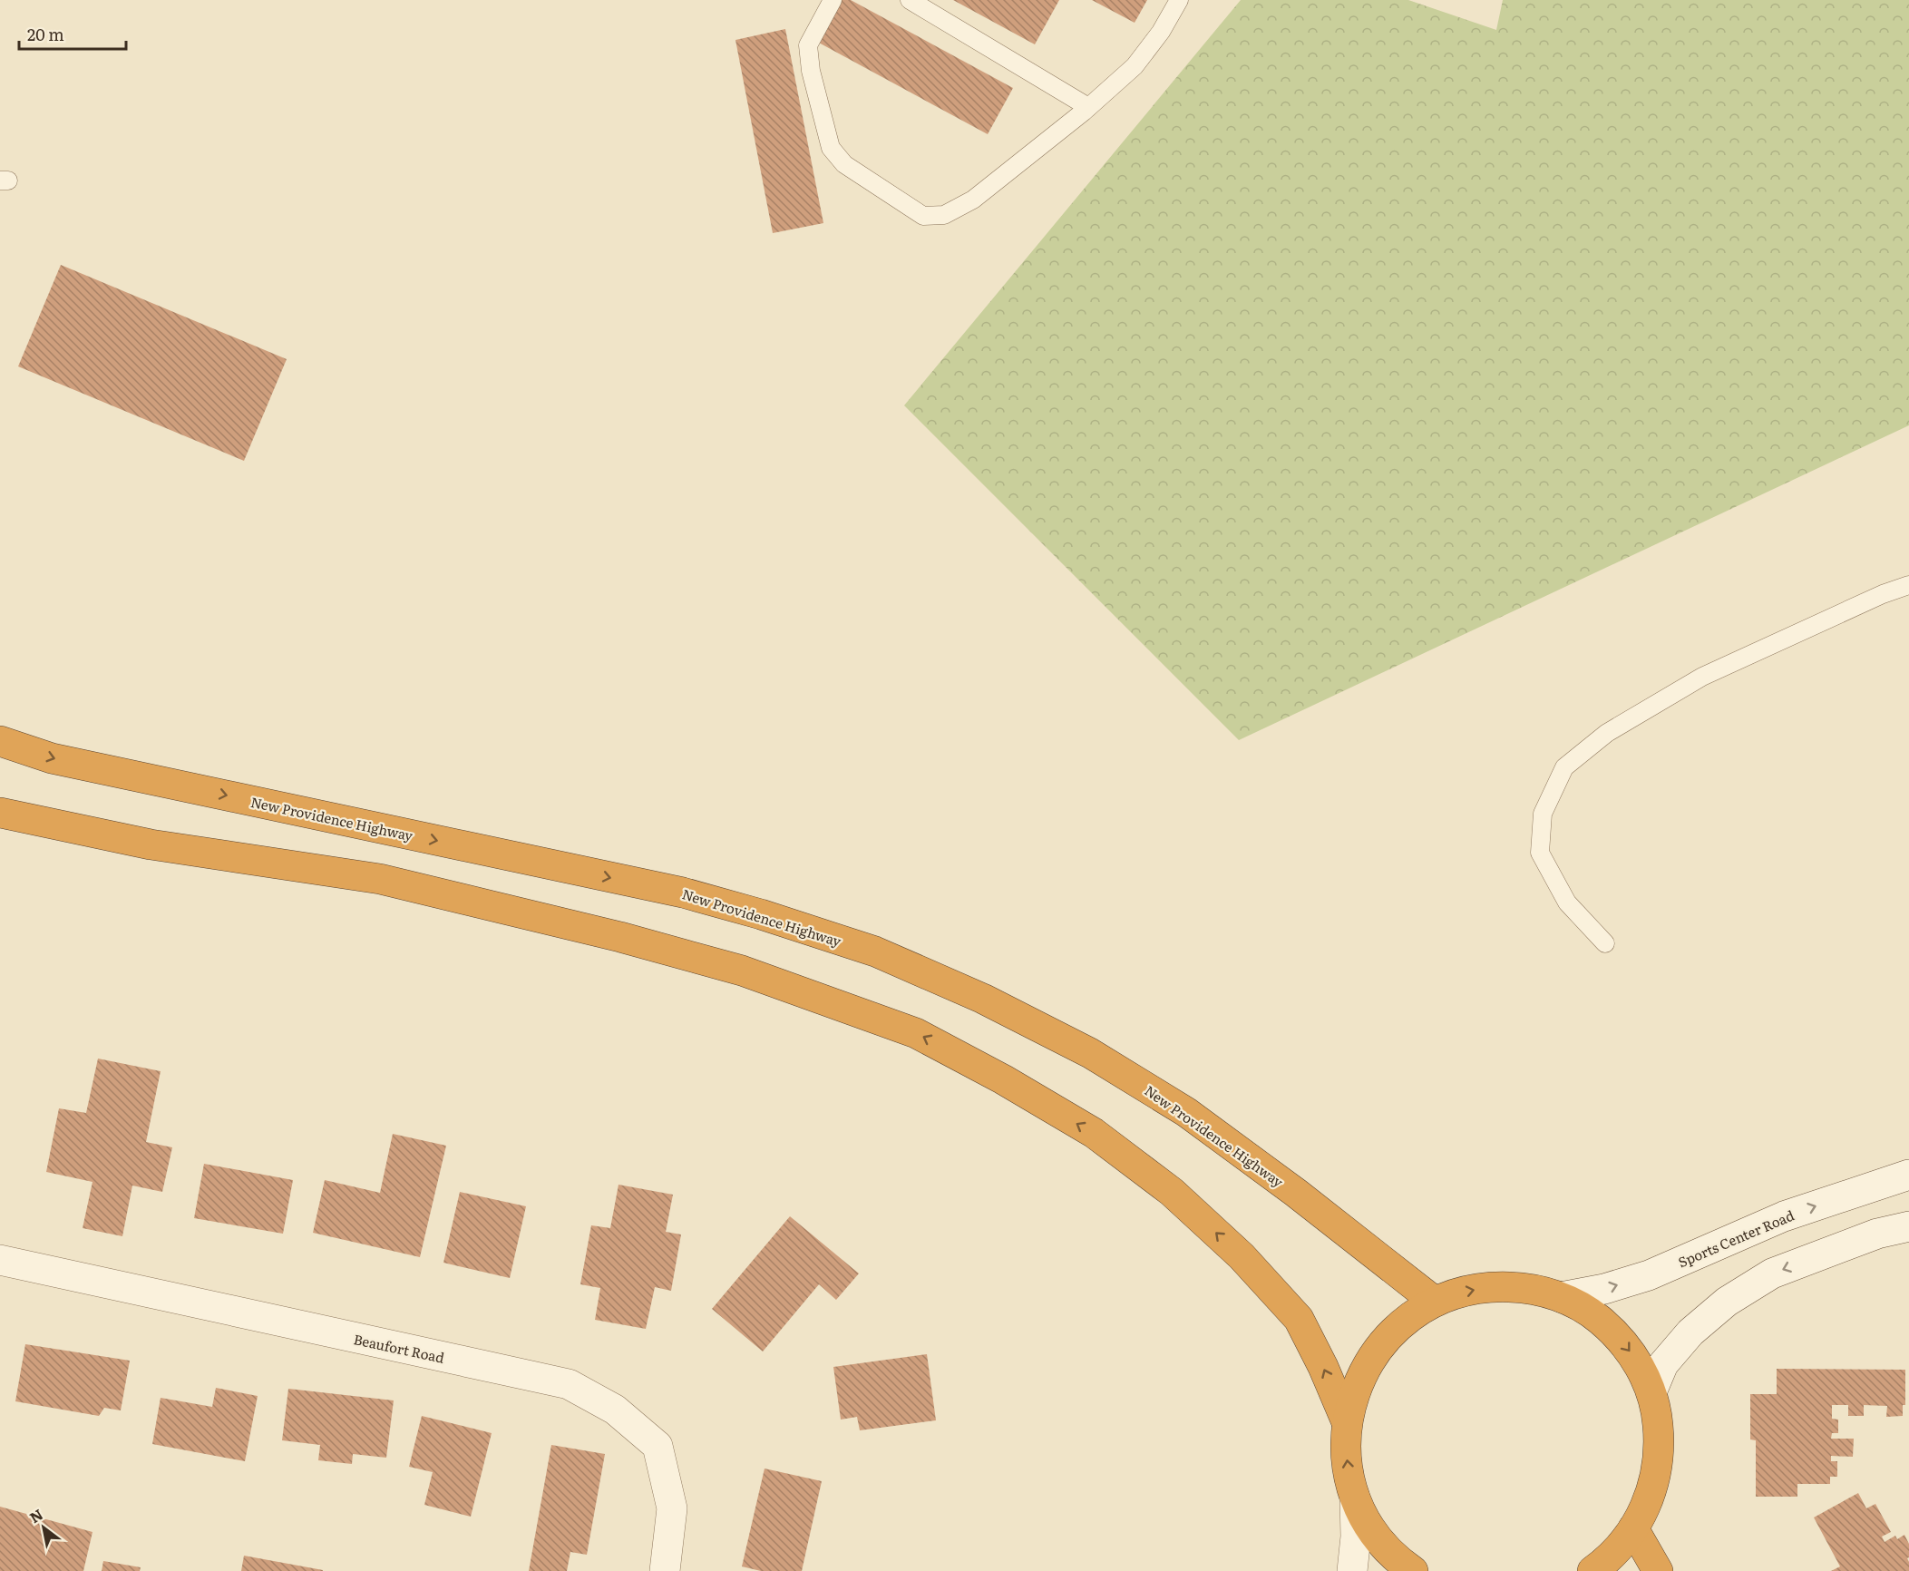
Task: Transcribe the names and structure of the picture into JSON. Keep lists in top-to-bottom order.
{
  "streets": {
    "highway": ["New Providence Highway"],
    "street": ["Sports Center Road", "Beaufort Road"]
  },
  "scale_bar": "20 m",
  "north": "top left"
}
